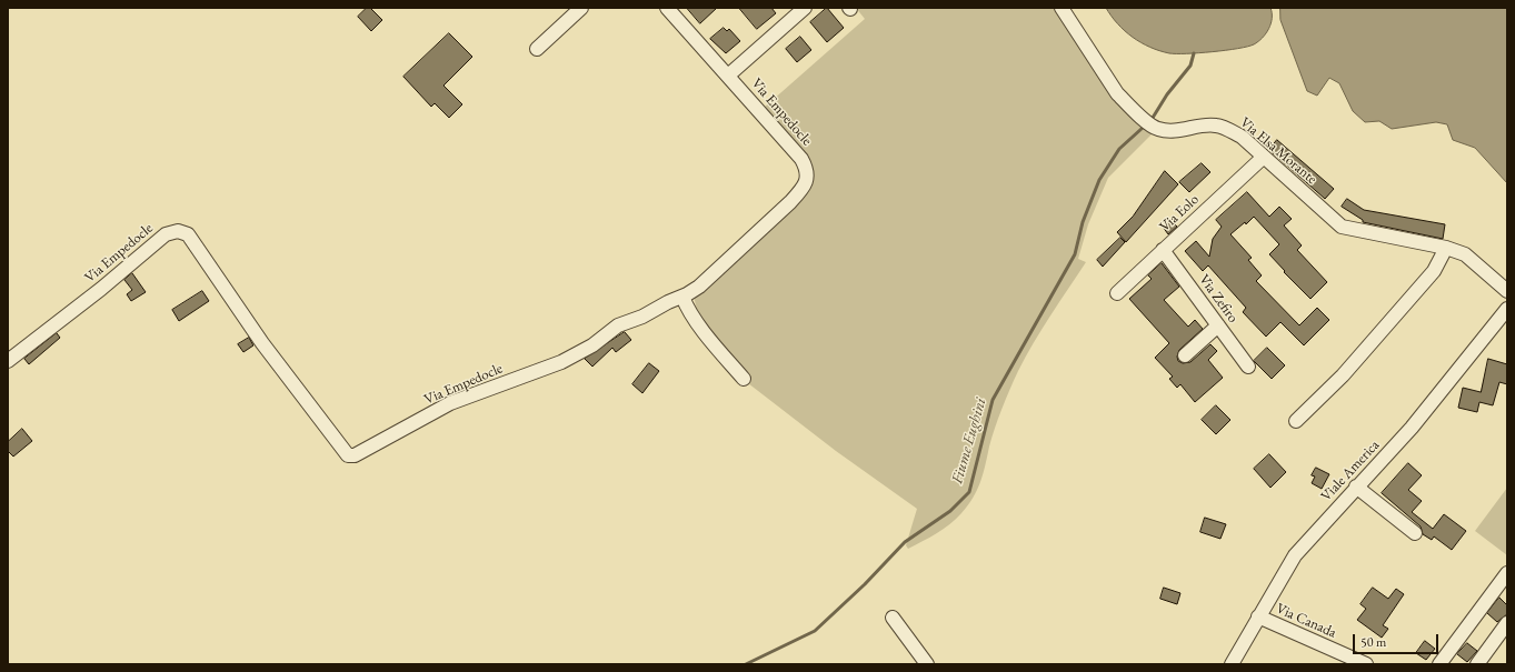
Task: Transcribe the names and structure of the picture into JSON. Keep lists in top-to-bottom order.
{
  "streets": {
    "street": [
      "Via Empedocle",
      "Via Elsa Morante",
      "Via Eolo",
      "Via Zefiro",
      "Viale America",
      "Via Canada"
    ]
  },
  "crossings": [
    ["Via Elsa Morante", "Via Eolo"],
    ["Via Eolo", "Via Zefiro"],
    ["Viale America", "Via Canada"]
  ],
  "water": ["Fiume Eughini"],
  "scale_bar": "50 m"
}
